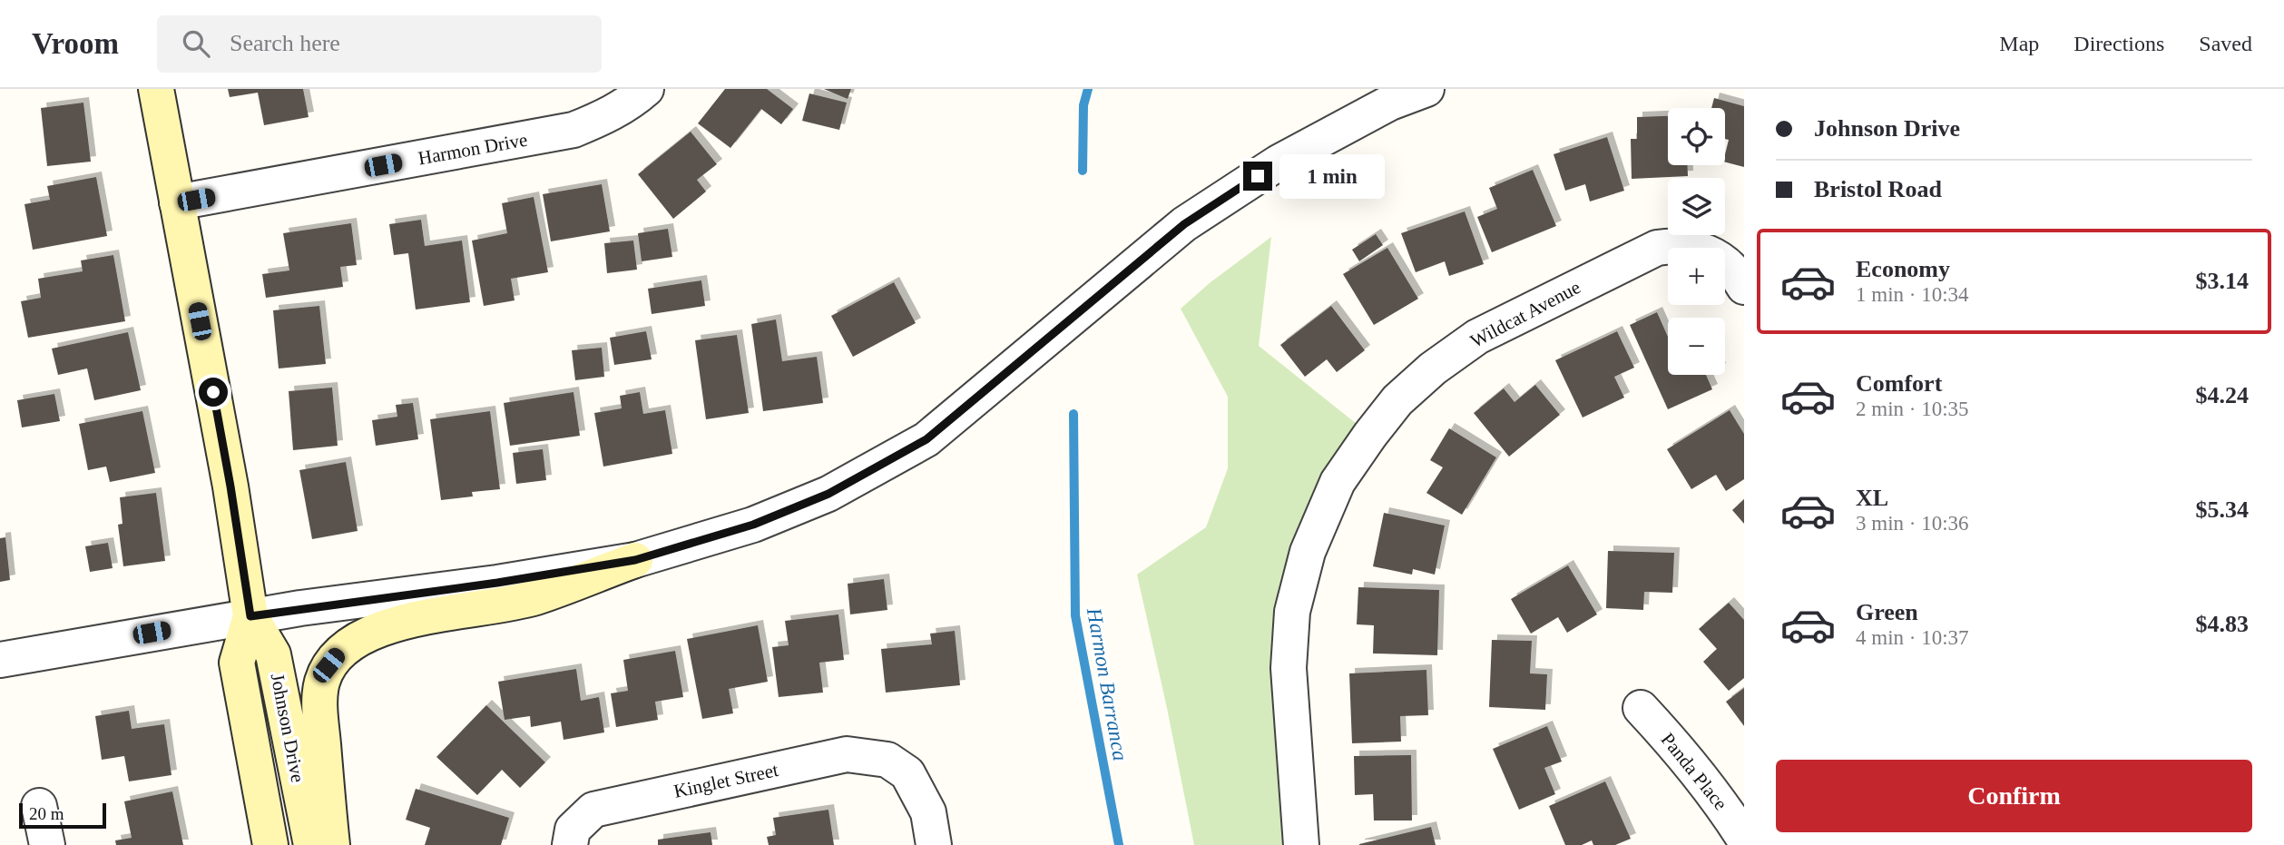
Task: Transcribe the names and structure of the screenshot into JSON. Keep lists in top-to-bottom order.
{
  "streets": {
    "main road": ["Johnson Drive"],
    "street": [
      "Harmon Drive",
      "Wildcat Avenue",
      "Panda Place",
      "Kinglet Street"
    ]
  },
  "crossings": [
    ["Harmon Drive", "Johnson Drive"]
  ],
  "water": ["Harmon Barranca"],
  "scale_bar": "20 m",
  "page": {
    "header": "Vroom",
    "search": "Search here",
    "nav": ["Map", "Directions", "Saved"],
    "banner": ["Johnson Drive", "Bristol Road"],
    "map_buttons": ["+", "−"],
    "bubble": "1 min",
    "list": [
      {
        "name": "Economy",
        "note": "1 min · 10:34",
        "value": "$3.14"
      },
      {
        "name": "Comfort",
        "note": "2 min · 10:35",
        "value": "$4.24"
      },
      {
        "name": "XL",
        "note": "3 min · 10:36",
        "value": "$5.34"
      },
      {
        "name": "Green",
        "note": "4 min · 10:37",
        "value": "$4.83"
      }
    ],
    "buttons": "Confirm",
    "scale": "20 m"
  }
}
